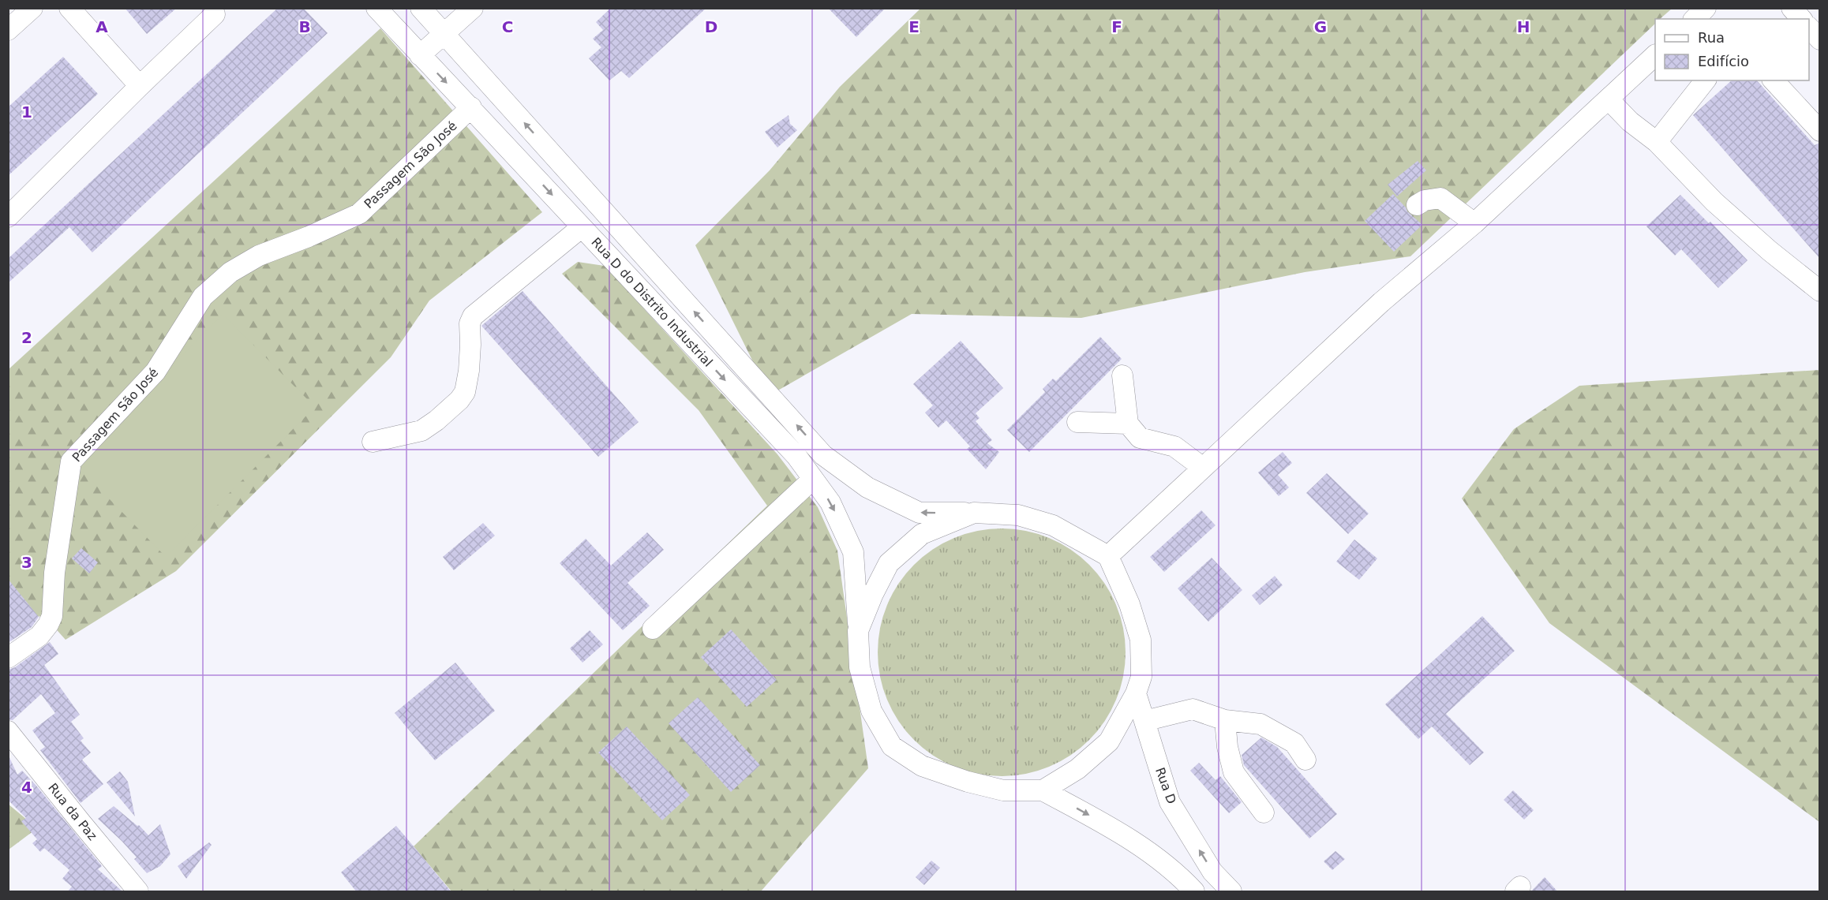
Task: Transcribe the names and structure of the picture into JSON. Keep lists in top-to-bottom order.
{
  "streets": {
    "street": [
      "Passagem São José",
      "Rua D do Distrito Industrial",
      "Rua D",
      "Rua da Paz"
    ]
  },
  "crossings": [
    ["Passagem São José", "Rua D do Distrito Industrial"]
  ],
  "legend": ["Rua", "Edifício"],
  "grid": {
    "columns": [
      "A",
      "B",
      "C",
      "D",
      "E",
      "F",
      "G",
      "H"
    ],
    "rows": [
      "1",
      "2",
      "3",
      "4"
    ]
  }
}
